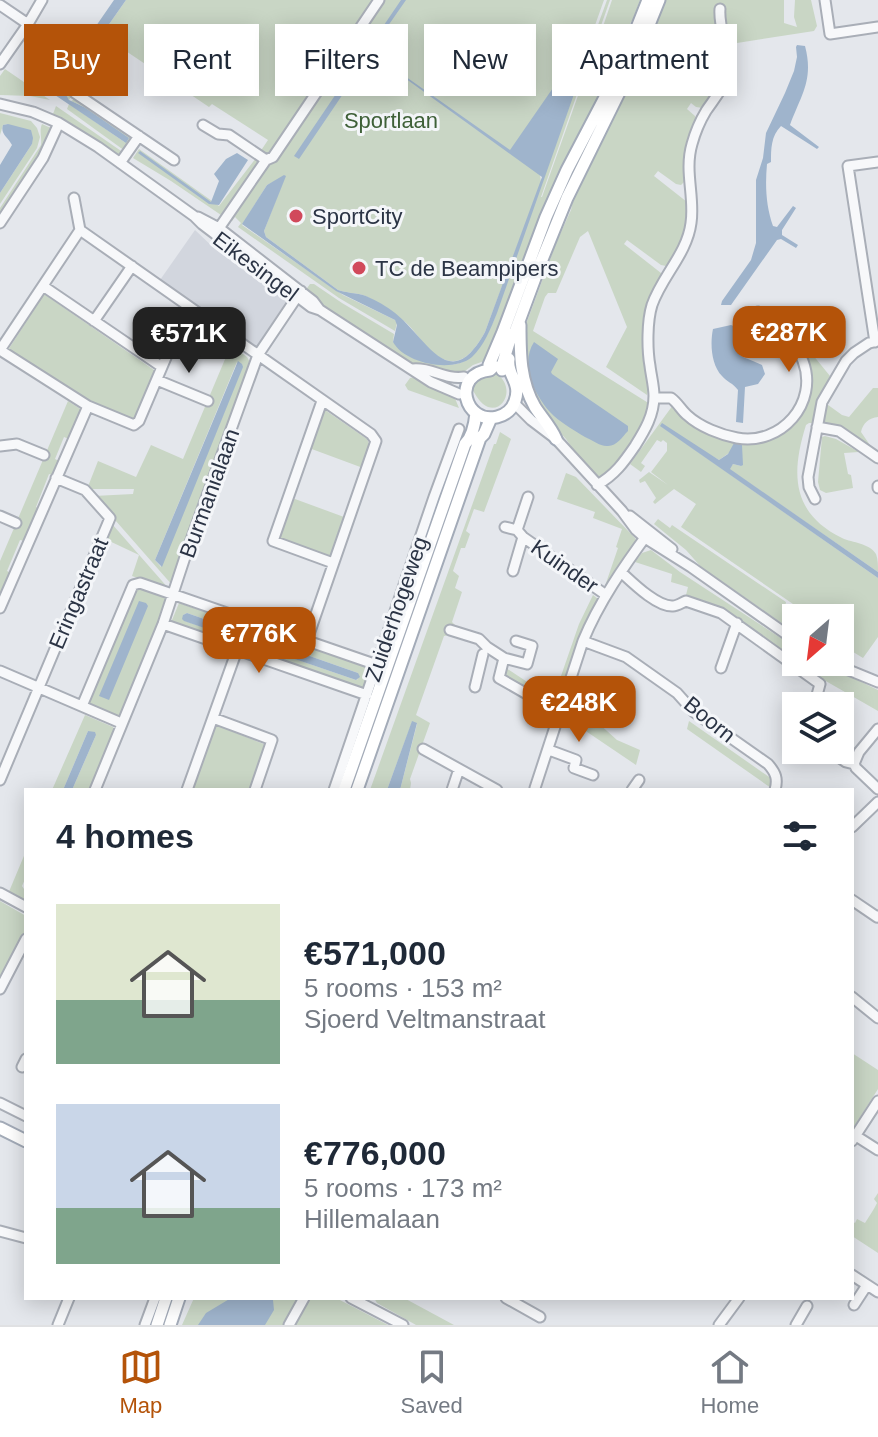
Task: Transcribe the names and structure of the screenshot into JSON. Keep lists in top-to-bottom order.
{
  "streets": {
    "main road": ["Zuiderhogeweg"],
    "street": [
      "Eikesingel",
      "Burmanialaan",
      "Kuinder",
      "Eringastraat",
      "Boorn"
    ]
  },
  "crossings": [
    ["Eikesingel", "Burmanialaan"],
    ["Eikesingel", "Zuiderhogeweg"],
    ["Kuinder", "Boorn"]
  ],
  "parks": ["Sportlaan"],
  "places": ["SportCity", "TC de Beampipers"],
  "north": "bottom left",
  "page": {
    "chip": [
      "Buy",
      "Rent",
      "Filters",
      "New",
      "Apartment"
    ],
    "price": [
      "€287K",
      "€571K",
      "€776K",
      "€248K"
    ],
    "heading": "4 homes",
    "list": [
      {
        "name": "€571,000",
        "note": "5 rooms · 153 m² · Sjoerd Veltmanstraat"
      },
      {
        "name": "€776,000",
        "note": "5 rooms · 173 m² · Hillemalaan"
      }
    ],
    "tabs": ["Map", "Saved", "Home"]
  }
}
